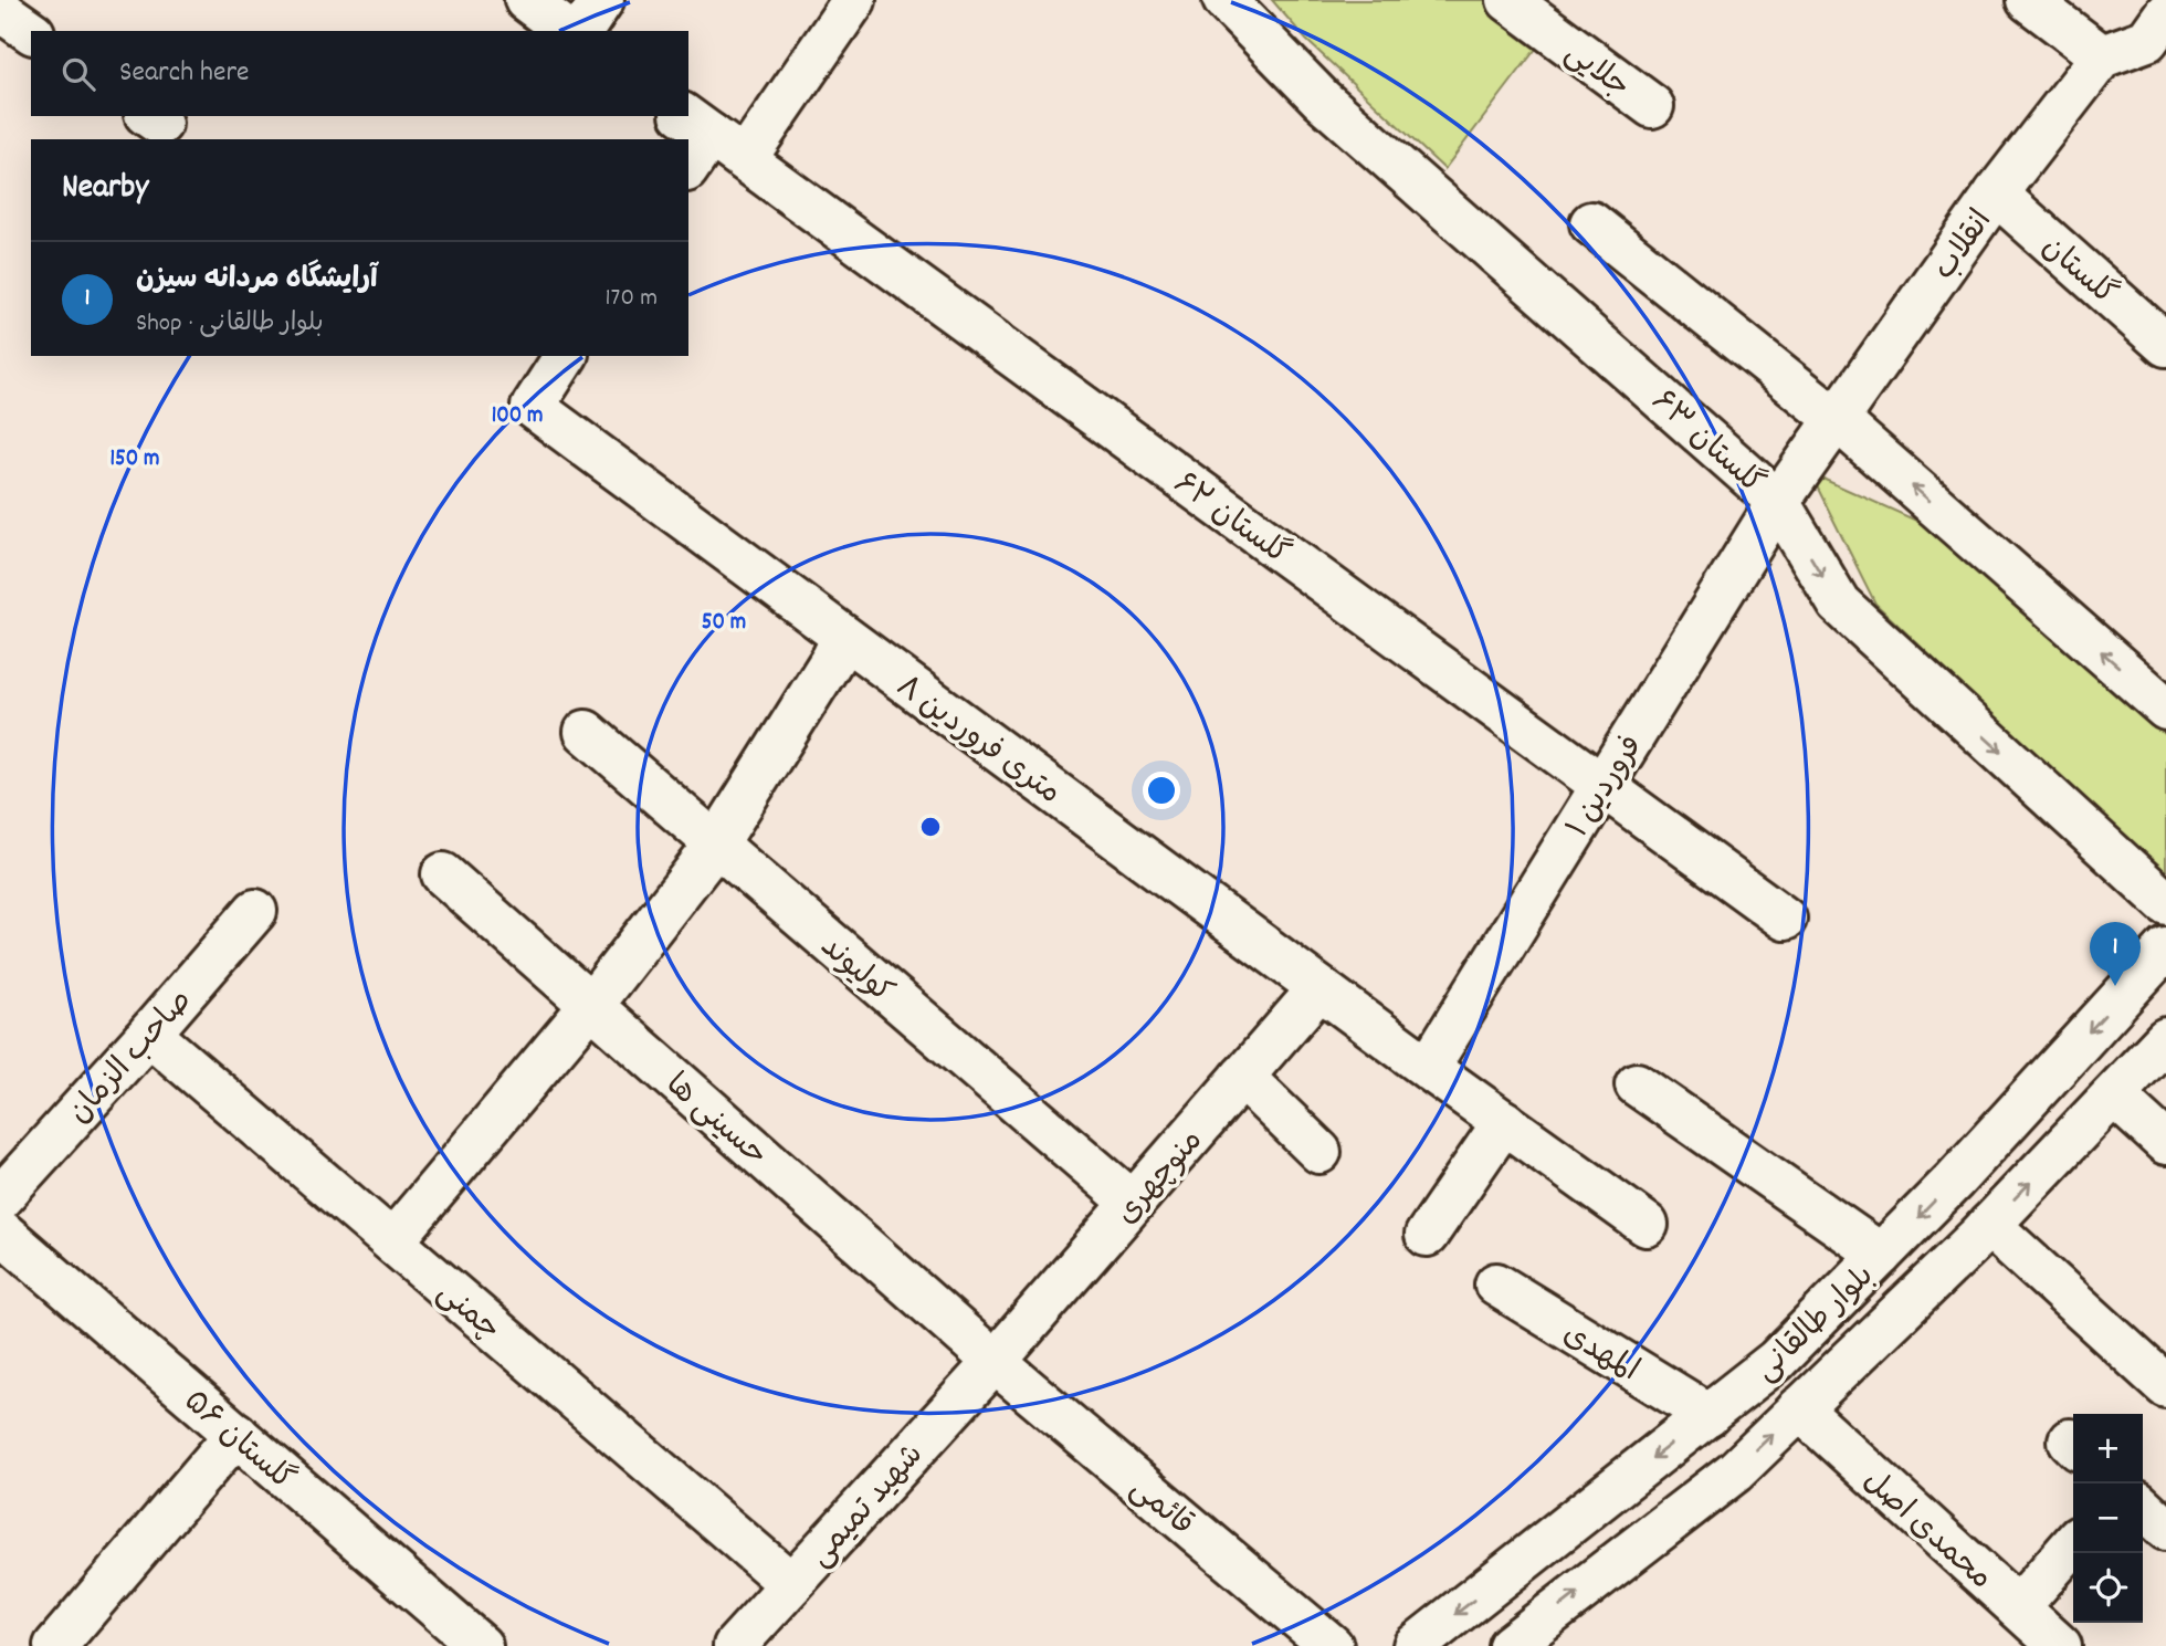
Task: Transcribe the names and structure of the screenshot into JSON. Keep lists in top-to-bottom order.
{
  "streets": {
    "street": [
      "جلایی",
      "انقلاب",
      "گلستان",
      "گلستان ۶۳",
      "گلستان ۶۲",
      "۸ متری فروردین",
      "فروردین ۱",
      "کولیوند",
      "صاحب الزمان",
      "حسینی ها",
      "منوچهری",
      "چمنی",
      "بلوار طالقانی",
      "المهدی",
      "گلستان ۵۶",
      "شهید تمیمی",
      "قائمی",
      "محمدی اصل"
    ]
  },
  "crossings": [
    ["انقلاب", "گلستان"],
    ["انقلاب", "گلستان ۶۳"],
    ["انقلاب", "فروردین ۱"],
    ["گلستان ۶۳", "فروردین ۱"],
    ["گلستان ۶۲", "فروردین ۱"],
    ["۸ متری فروردین", "فروردین ۱"],
    ["۸ متری فروردین", "منوچهری"],
    ["کولیوند", "منوچهری"],
    ["صاحب الزمان", "چمنی"],
    ["حسینی ها", "منوچهری"],
    ["حسینی ها", "شهید تمیمی"],
    ["حسینی ها", "قائمی"],
    ["منوچهری", "شهید تمیمی"],
    ["منوچهری", "قائمی"],
    ["چمنی", "شهید تمیمی"],
    ["بلوار طالقانی", "المهدی"],
    ["بلوار طالقانی", "محمدی اصل"],
    ["شهید تمیمی", "قائمی"]
  ],
  "page": {
    "search": "Search here",
    "heading": "Nearby",
    "list": [
      {
        "mark": "1",
        "name": "آرایشگاه مردانه سیزن",
        "note": "Shop · بلوار طالقانی",
        "value": "170 m"
      }
    ],
    "pins": "1",
    "map_buttons": ["+", "−"]
  },
  "rings": ["100 m", "150 m", "50 m"]
}
